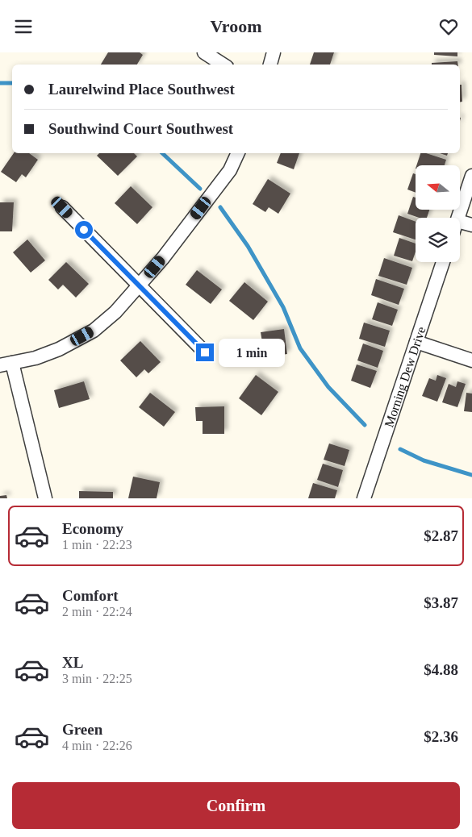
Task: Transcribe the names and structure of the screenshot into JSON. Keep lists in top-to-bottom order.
{
  "streets": {
    "street": ["Morning Dew Drive"]
  },
  "north": "left",
  "page": {
    "header": "Vroom",
    "banner": ["Laurelwind Place Southwest", "Southwind Court Southwest"],
    "bubble": "1 min",
    "list": [
      {
        "name": "Economy",
        "note": "1 min · 22:23",
        "value": "$2.87"
      },
      {
        "name": "Comfort",
        "note": "2 min · 22:24",
        "value": "$3.87"
      },
      {
        "name": "XL",
        "note": "3 min · 22:25",
        "value": "$4.88"
      },
      {
        "name": "Green",
        "note": "4 min · 22:26",
        "value": "$2.36"
      }
    ],
    "buttons": "Confirm"
  }
}
